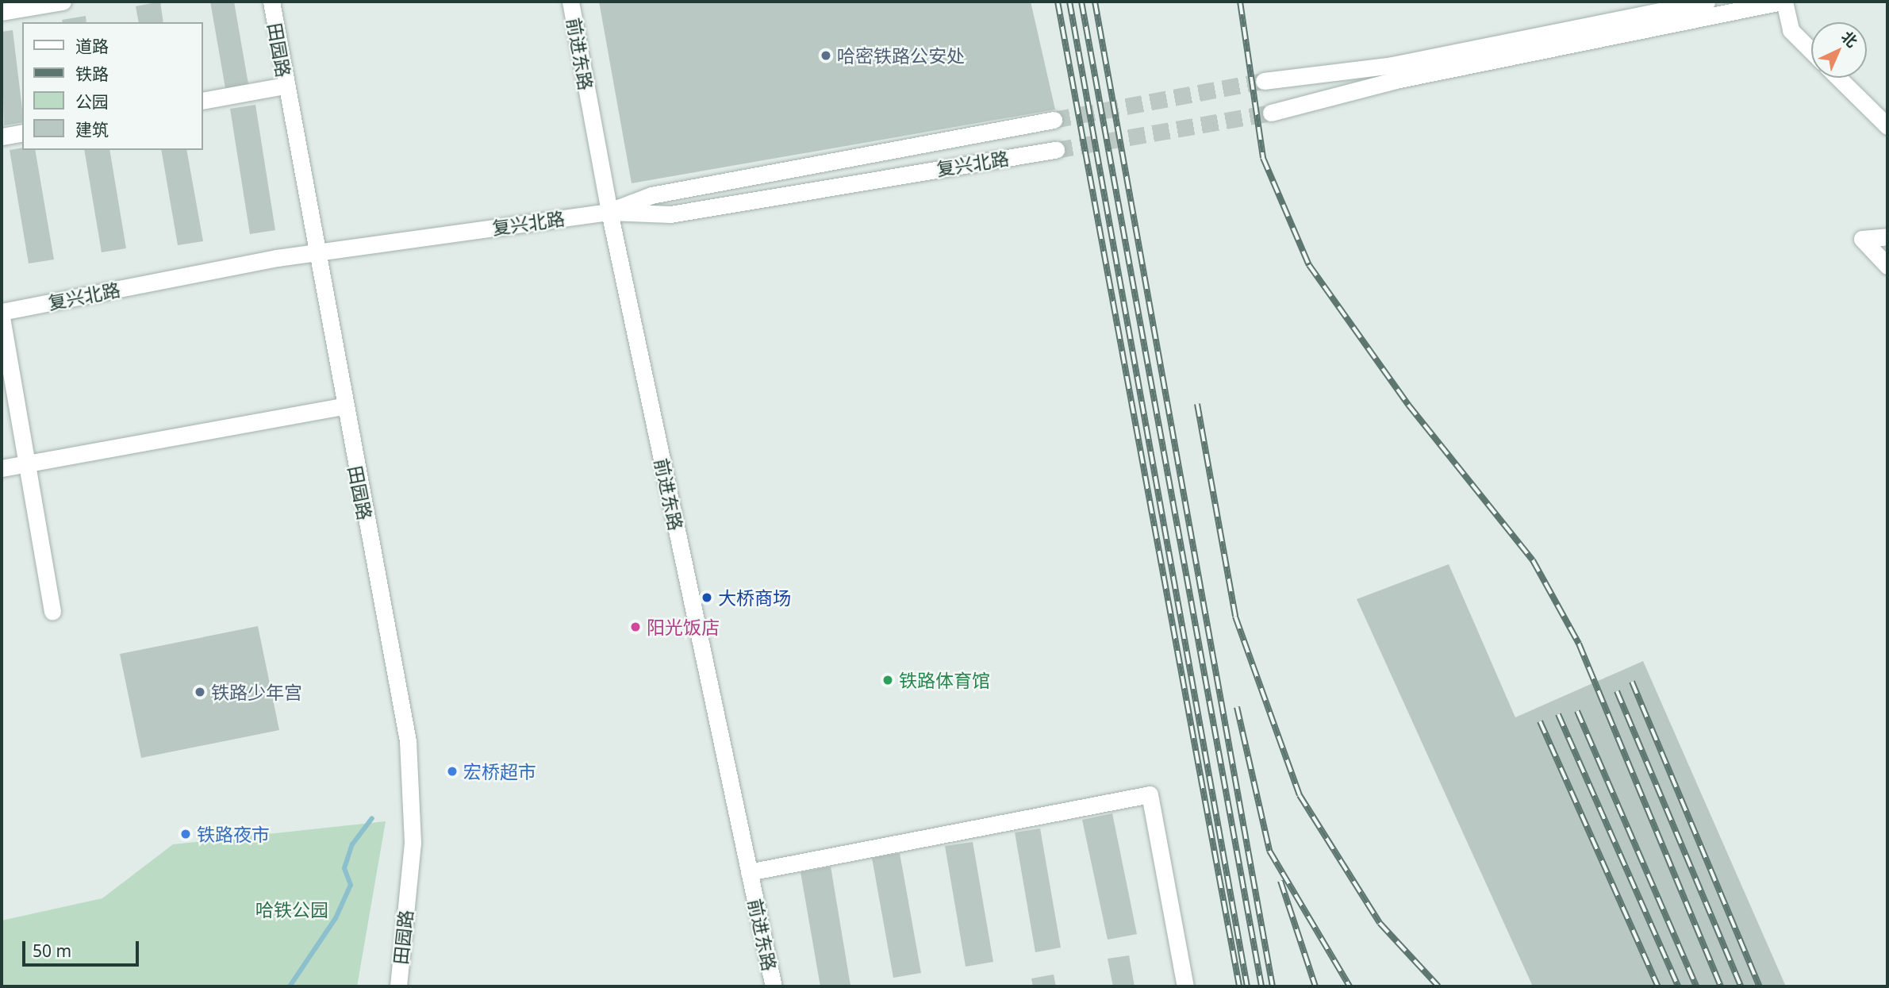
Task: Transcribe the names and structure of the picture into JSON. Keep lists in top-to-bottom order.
{
  "streets": {
    "street": ["田园路", "前进东路", "复兴北路"]
  },
  "crossings": [
    ["田园路", "复兴北路"],
    ["前进东路", "复兴北路"]
  ],
  "parks": ["哈铁公园"],
  "places": [
    "哈密铁路公安处",
    "大桥商场",
    "阳光饭店",
    "铁路体育馆",
    "铁路少年宫",
    "宏桥超市",
    "铁路夜市"
  ],
  "legend": [
    "道路",
    "铁路",
    "公园",
    "建筑"
  ],
  "scale_bar": "50 m",
  "north": "top right"
}
